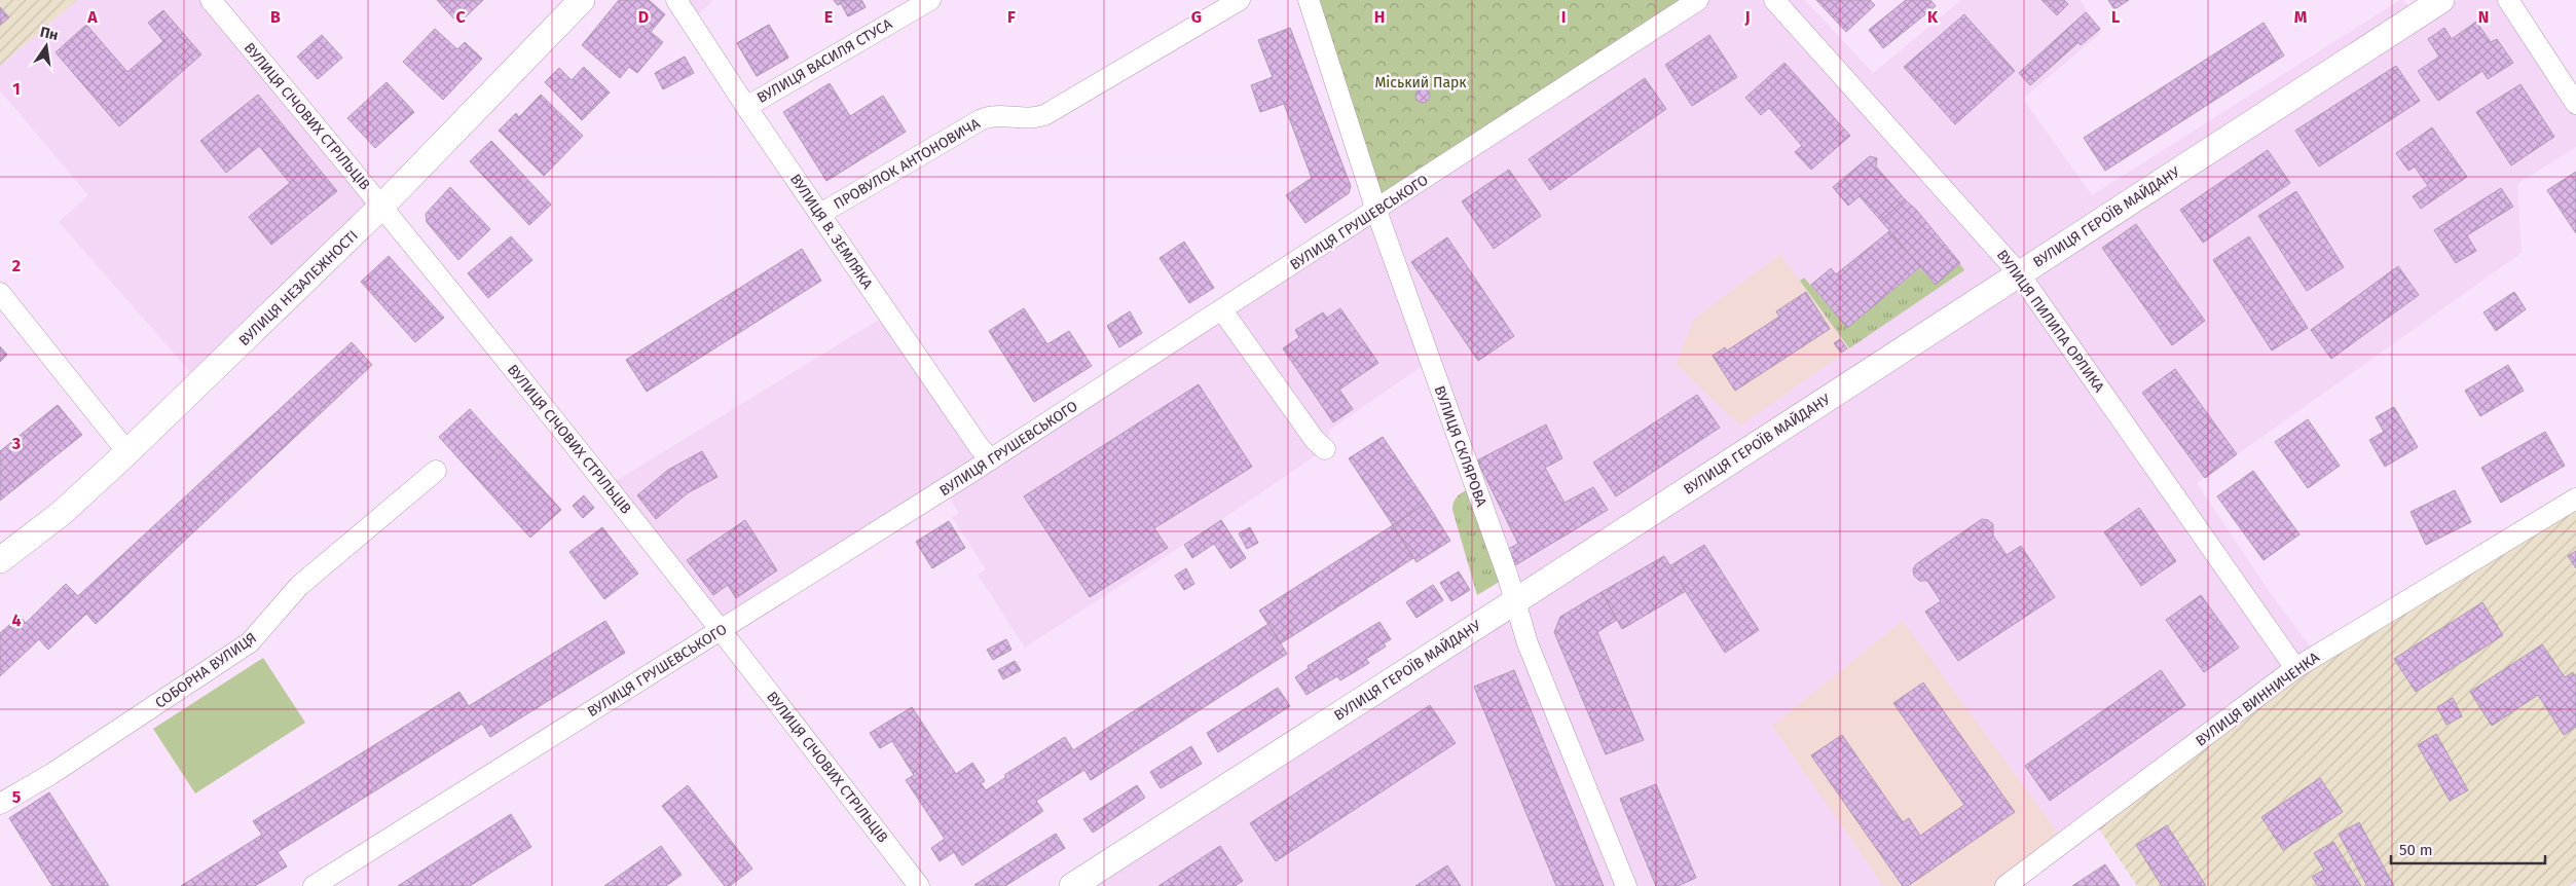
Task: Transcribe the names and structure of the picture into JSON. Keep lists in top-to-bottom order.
{
  "streets": {
    "street": [
      "ВУЛИЦЯ ВАСИЛЯ СТУСА",
      "ВУЛИЦЯ СІЧОВИХ СТРІЛЬЦІВ",
      "ПРОВУЛОК АНТОНОВИЧА",
      "ВУЛИЦЯ ГЕРОЇВ МАЙДАНУ",
      "ВУЛИЦЯ ГРУШЕВСЬКОГО",
      "ВУЛИЦЯ В. ЗЕМЛЯКА",
      "ВУЛИЦЯ НЕЗАЛЕЖНОСТІ",
      "ВУЛИЦЯ ПИЛИПА ОРЛИКА",
      "ВУЛИЦЯ СКЛЯРОВА",
      "СОБОРНА ВУЛИЦЯ",
      "ВУЛИЦЯ ВИННИЧЕНКА"
    ]
  },
  "crossings": [
    ["ВУЛИЦЯ ВАСИЛЯ СТУСА", "ВУЛИЦЯ В. ЗЕМЛЯКА"],
    ["ВУЛИЦЯ СІЧОВИХ СТРІЛЬЦІВ", "ВУЛИЦЯ ГРУШЕВСЬКОГО"],
    ["ВУЛИЦЯ СІЧОВИХ СТРІЛЬЦІВ", "ВУЛИЦЯ НЕЗАЛЕЖНОСТІ"],
    ["ПРОВУЛОК АНТОНОВИЧА", "ВУЛИЦЯ В. ЗЕМЛЯКА"],
    ["ВУЛИЦЯ ГЕРОЇВ МАЙДАНУ", "ВУЛИЦЯ ПИЛИПА ОРЛИКА"],
    ["ВУЛИЦЯ ГЕРОЇВ МАЙДАНУ", "ВУЛИЦЯ СКЛЯРОВА"],
    ["ВУЛИЦЯ ГРУШЕВСЬКОГО", "ВУЛИЦЯ В. ЗЕМЛЯКА"],
    ["ВУЛИЦЯ ГРУШЕВСЬКОГО", "ВУЛИЦЯ СКЛЯРОВА"],
    ["ВУЛИЦЯ ПИЛИПА ОРЛИКА", "ВУЛИЦЯ ВИННИЧЕНКА"]
  ],
  "parks": ["Міський Парк"],
  "scale_bar": "50 m",
  "north": "top",
  "grid": {
    "columns": [
      "A",
      "B",
      "C",
      "D",
      "E",
      "F",
      "G",
      "H",
      "I",
      "J",
      "K",
      "L",
      "M",
      "N"
    ],
    "rows": [
      "1",
      "2",
      "3",
      "4",
      "5"
    ]
  }
}
